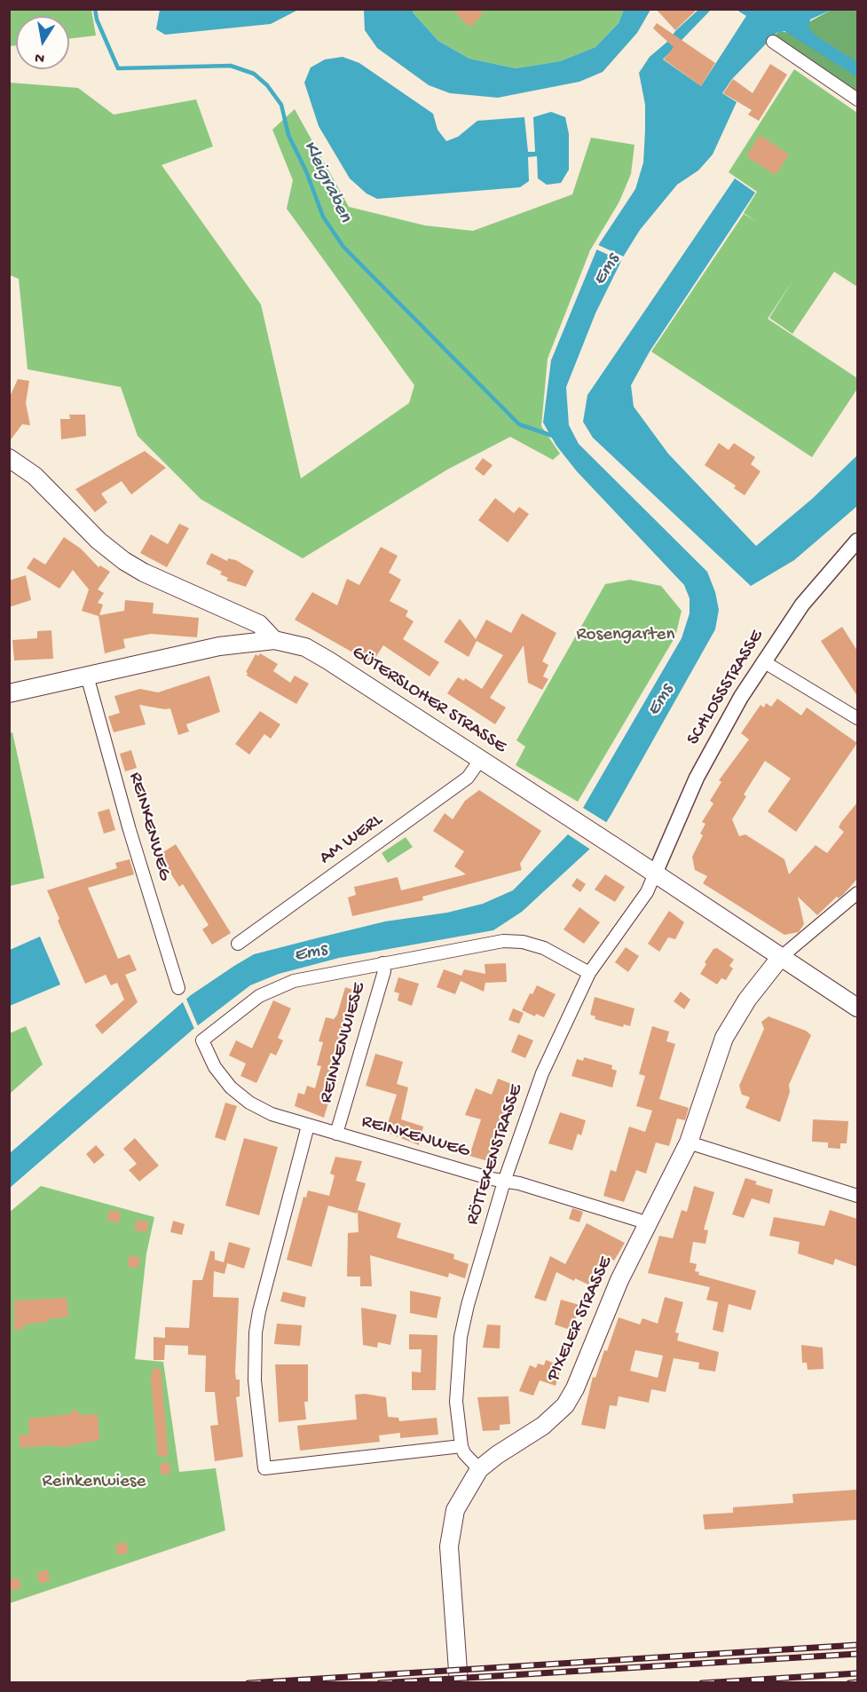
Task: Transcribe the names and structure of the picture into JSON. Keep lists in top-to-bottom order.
{
  "streets": {
    "main road": ["GÜTERSLOHER STRASSE", "PIXELER STRASSE"],
    "street": [
      "SCHLOSSSTRASSE",
      "REINKENWEG",
      "AM WERL",
      "REINKENWIESE",
      "RÖTTEKENSTRASSE"
    ]
  },
  "crossings": [
    ["SCHLOSSSTRASSE", "GÜTERSLOHER STRASSE"],
    ["SCHLOSSSTRASSE", "RÖTTEKENSTRASSE"],
    ["GÜTERSLOHER STRASSE", "REINKENWEG"],
    ["GÜTERSLOHER STRASSE", "AM WERL"],
    ["GÜTERSLOHER STRASSE", "RÖTTEKENSTRASSE"],
    ["GÜTERSLOHER STRASSE", "PIXELER STRASSE"],
    ["REINKENWEG", "REINKENWIESE"],
    ["REINKENWEG", "RÖTTEKENSTRASSE"],
    ["REINKENWEG", "PIXELER STRASSE"],
    ["REINKENWIESE", "RÖTTEKENSTRASSE"]
  ],
  "water": ["Kleigraben", "Ems"],
  "parks": ["Rosengarten", "Reinkenwiese"],
  "north": "bottom"
}
